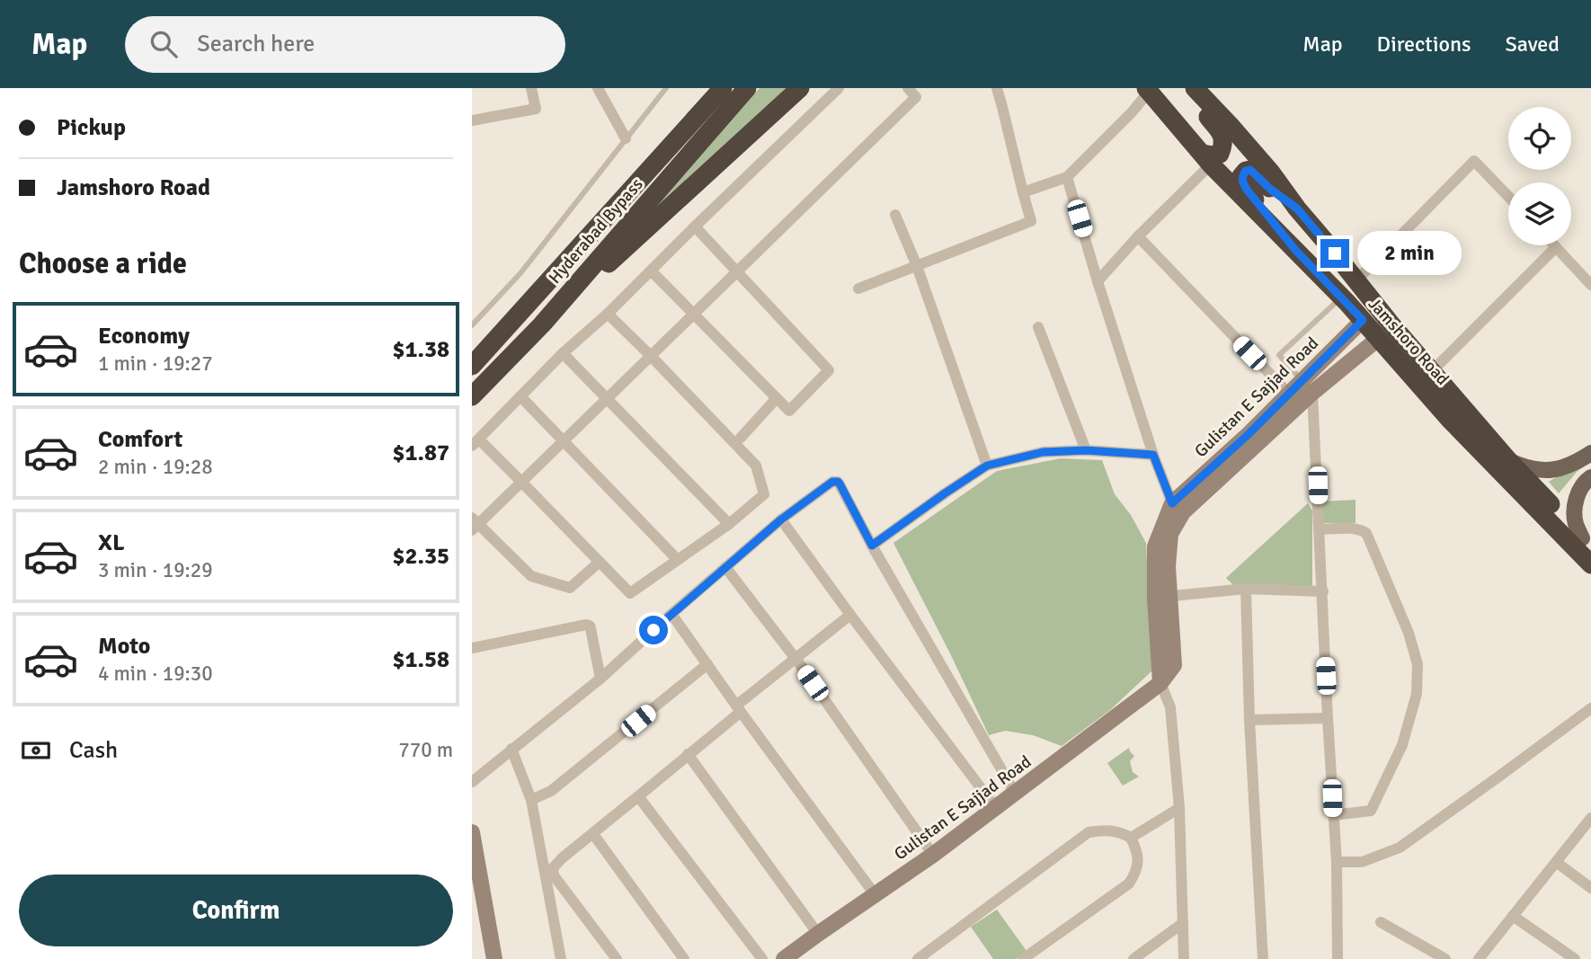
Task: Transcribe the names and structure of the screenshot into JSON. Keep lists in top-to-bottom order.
{
  "streets": {
    "highway": ["Hyderabad Bypass", "Jamshoro Road"],
    "street": ["Gulistan E Sajjad Road"]
  },
  "crossings": [
    ["Jamshoro Road", "Gulistan E Sajjad Road"]
  ],
  "page": {
    "header": "Map",
    "search": "Search here",
    "nav": ["Map", "Directions", "Saved"],
    "banner": ["Pickup", "Jamshoro Road"],
    "heading": "Choose a ride",
    "bubble": "2 min",
    "list": [
      {
        "name": "Economy",
        "note": "1 min · 19:27",
        "value": "$1.38"
      },
      {
        "name": "Comfort",
        "note": "2 min · 19:28",
        "value": "$1.87"
      },
      {
        "name": "XL",
        "note": "3 min · 19:29",
        "value": "$2.35"
      },
      {
        "name": "Moto",
        "note": "4 min · 19:30",
        "value": "$1.58"
      }
    ],
    "pay": ["Cash", "770 m"],
    "buttons": "Confirm"
  }
}
